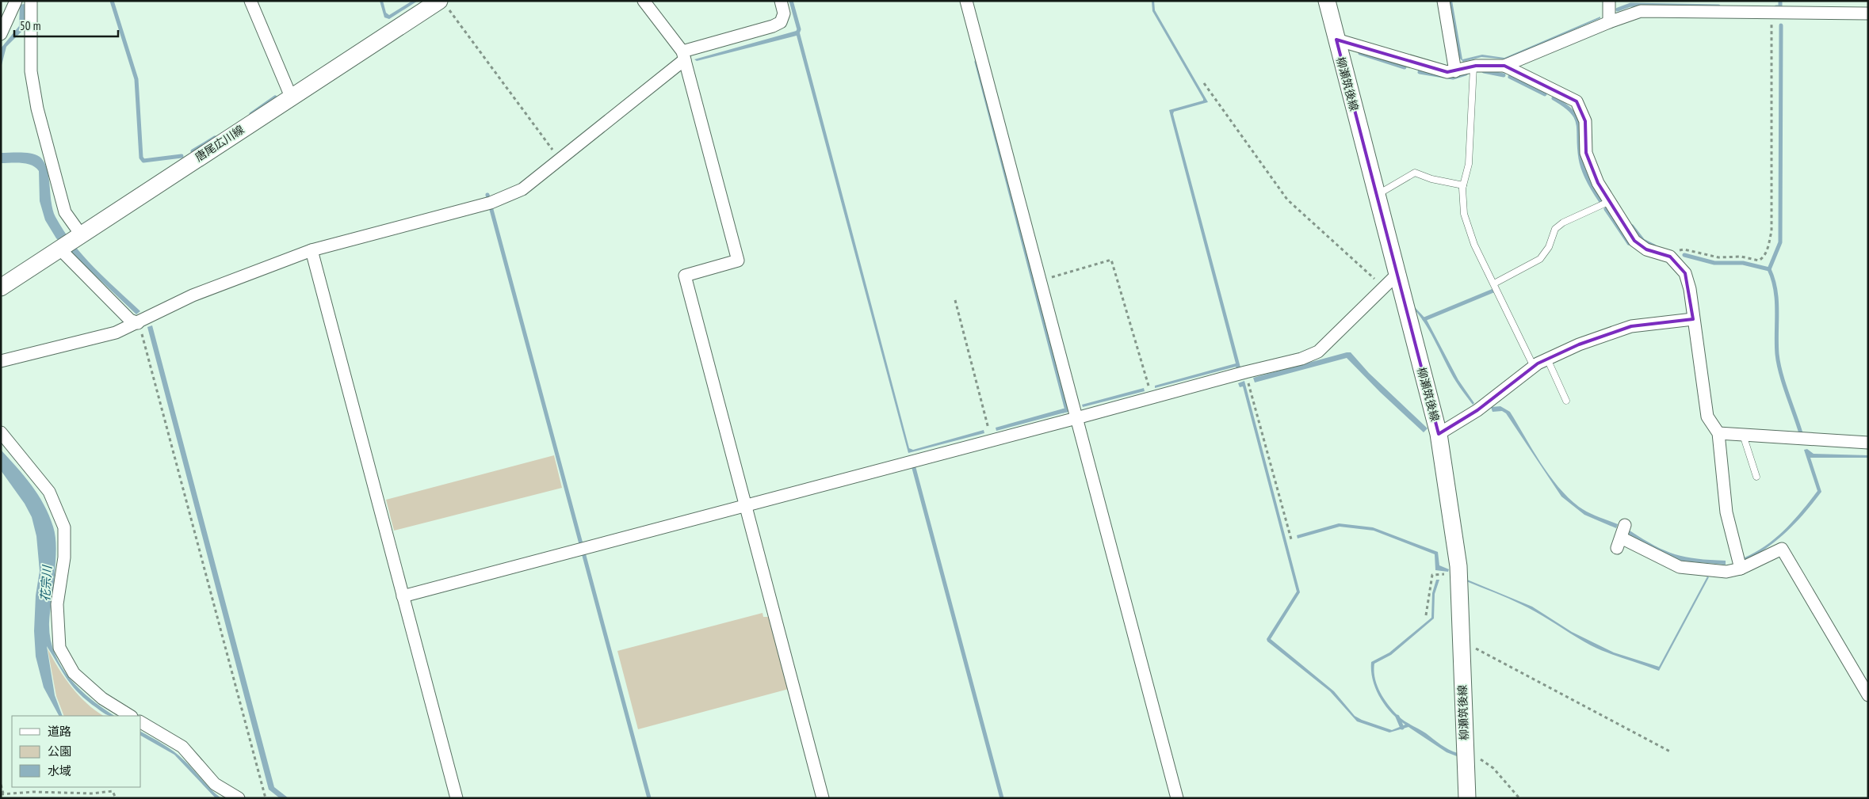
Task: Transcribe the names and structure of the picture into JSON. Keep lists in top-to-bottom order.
{
  "streets": {
    "main road": ["柳瀬筑後線", "唐尾広川線"]
  },
  "water": ["花宗川"],
  "legend": ["道路", "公園", "水域"],
  "scale_bar": "50 m"
}
